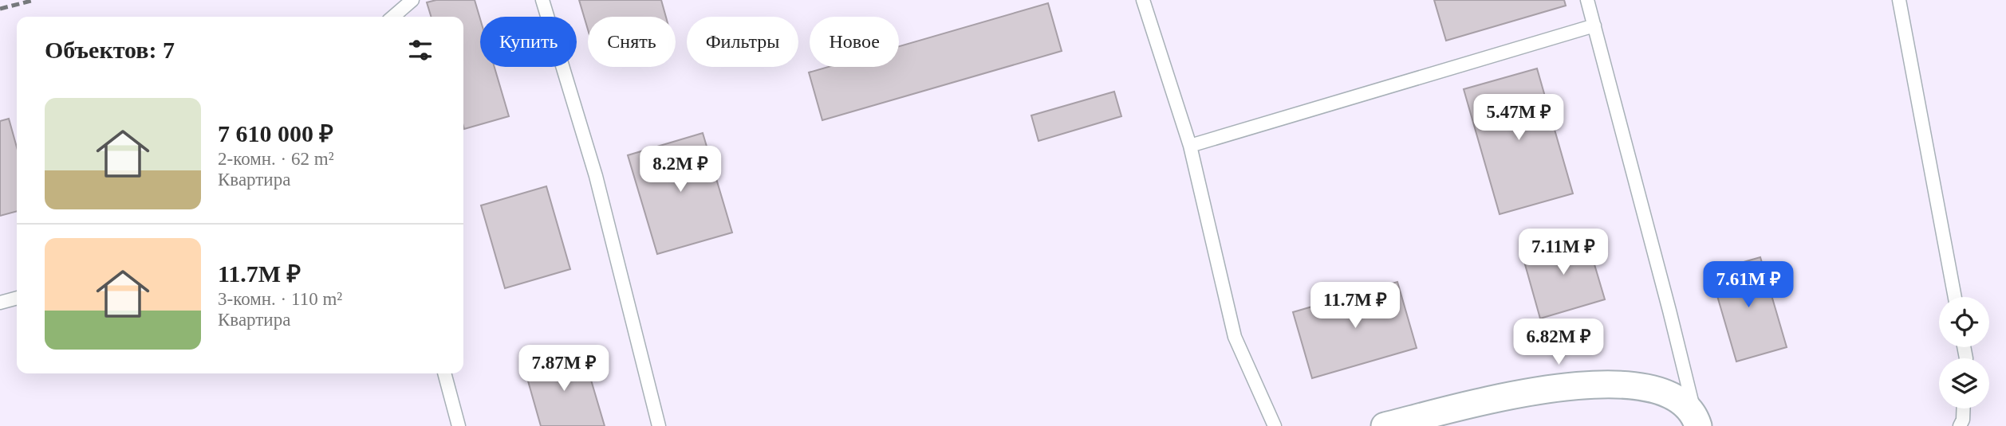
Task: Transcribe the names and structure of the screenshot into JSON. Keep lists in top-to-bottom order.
{
  "page": {
    "chip": [
      "Купить",
      "Снять",
      "Фильтры",
      "Новое"
    ],
    "heading": "Объектов: 7",
    "list": [
      {
        "name": "7 610 000 ₽",
        "note": "2-комн. · 62 m² · Квартира"
      },
      {
        "name": "11.7M ₽",
        "note": "3-комн. · 110 m² · Квартира"
      }
    ],
    "price": [
      "5.47M ₽",
      "8.2M ₽",
      "7.11M ₽",
      "7.61M ₽",
      "11.7M ₽",
      "6.82M ₽",
      "7.87M ₽"
    ]
  }
}
